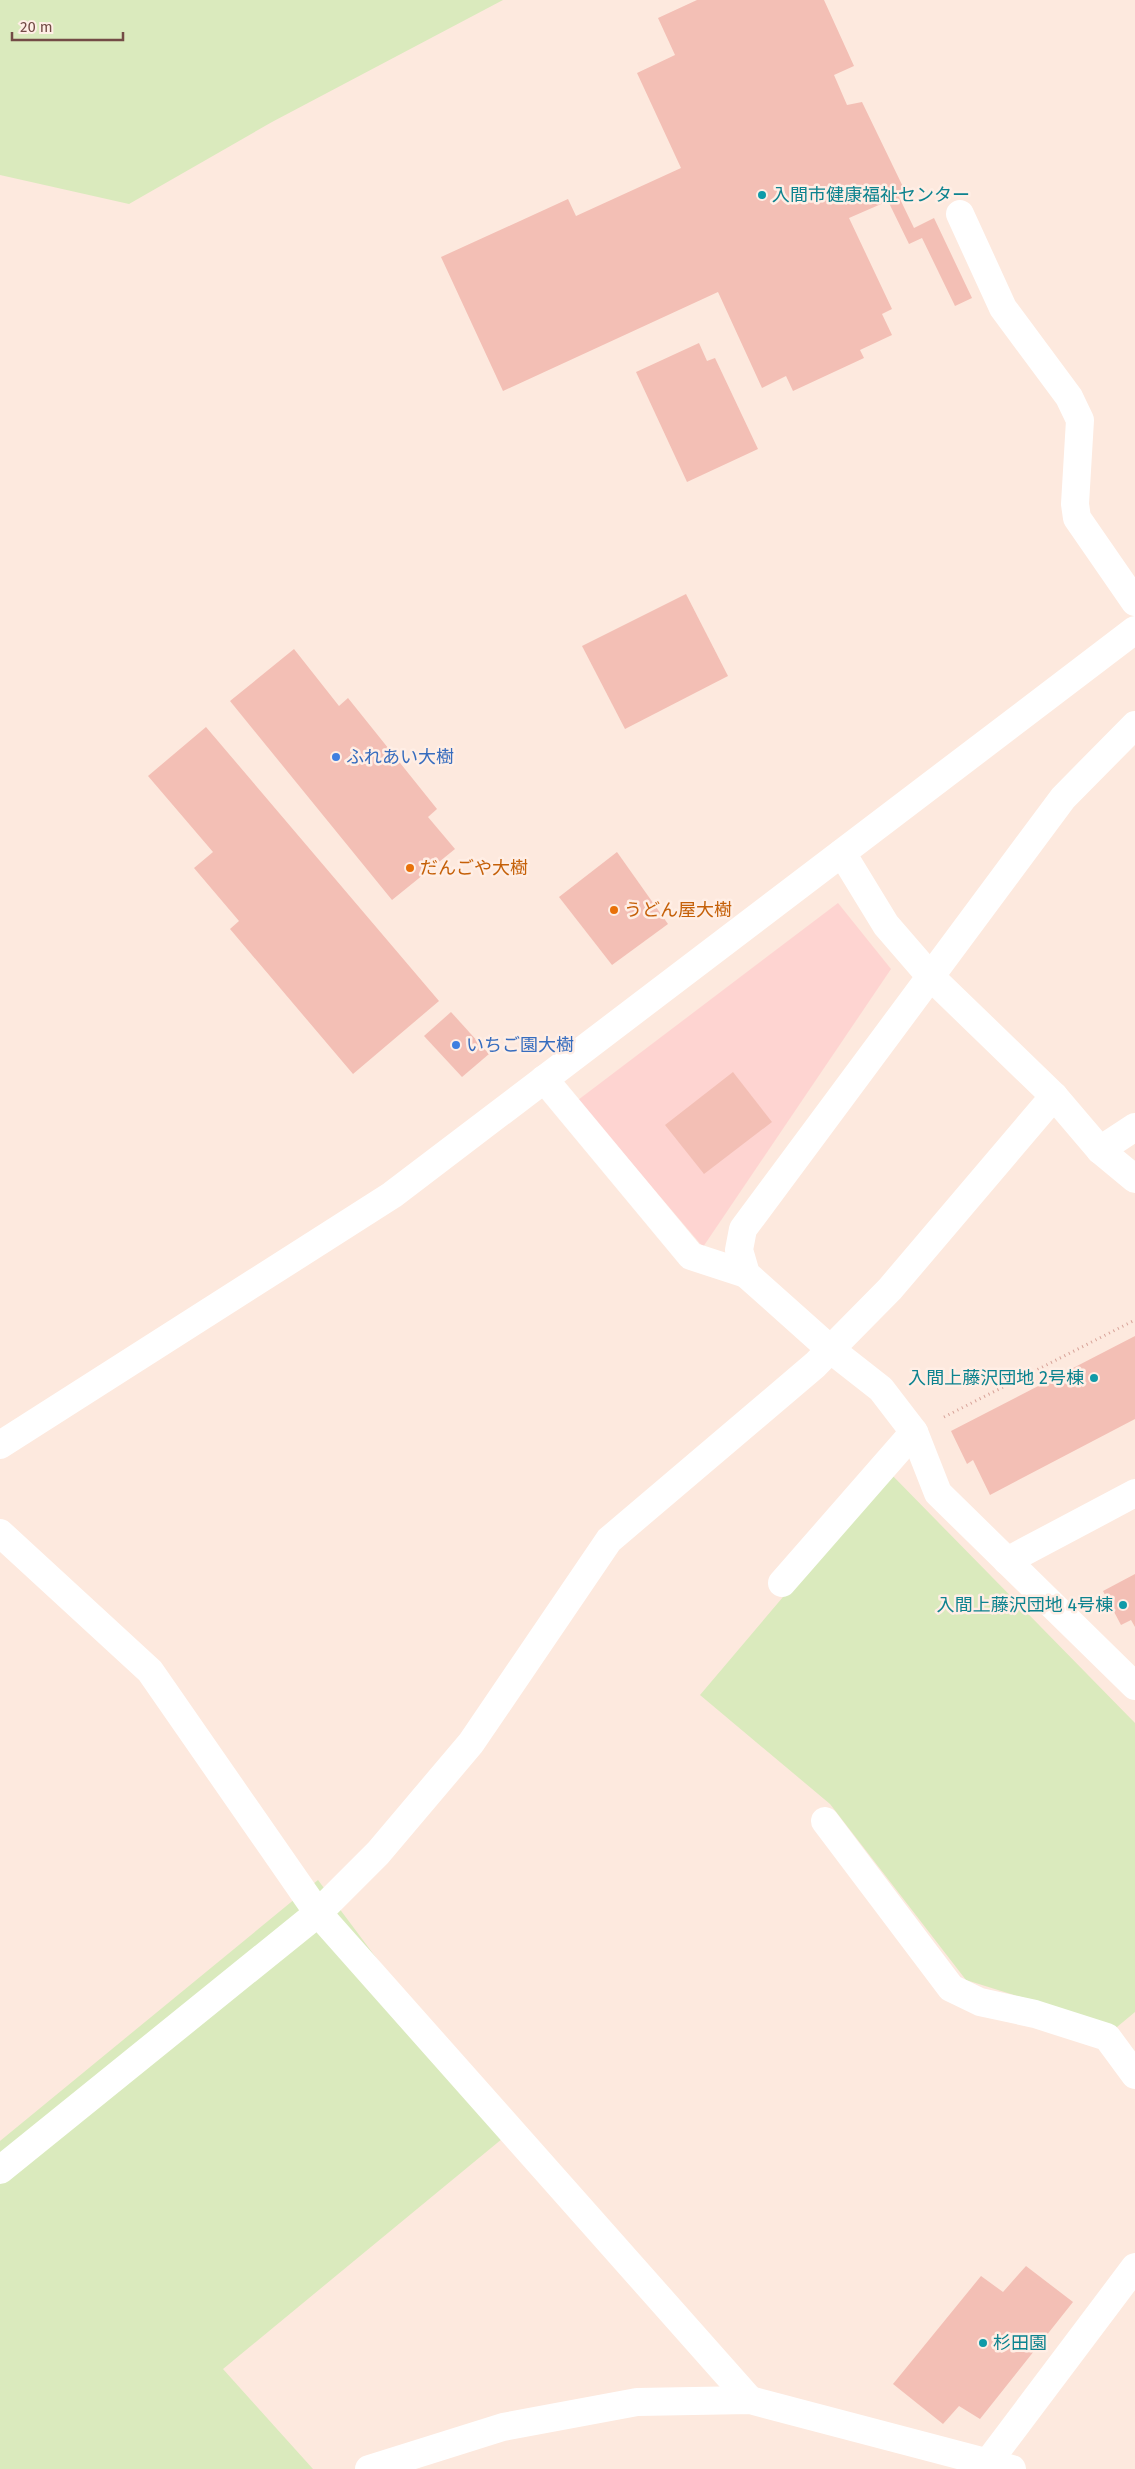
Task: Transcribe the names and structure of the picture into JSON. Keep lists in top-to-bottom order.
{
  "places": [
    "入間市健康福祉センター",
    "ふれあい大樹",
    "だんごや大樹",
    "うどん屋大樹",
    "いちご園大樹",
    "入間上藤沢団地 2号棟",
    "入間上藤沢団地 4号棟",
    "杉田園"
  ],
  "scale_bar": "20 m"
}
